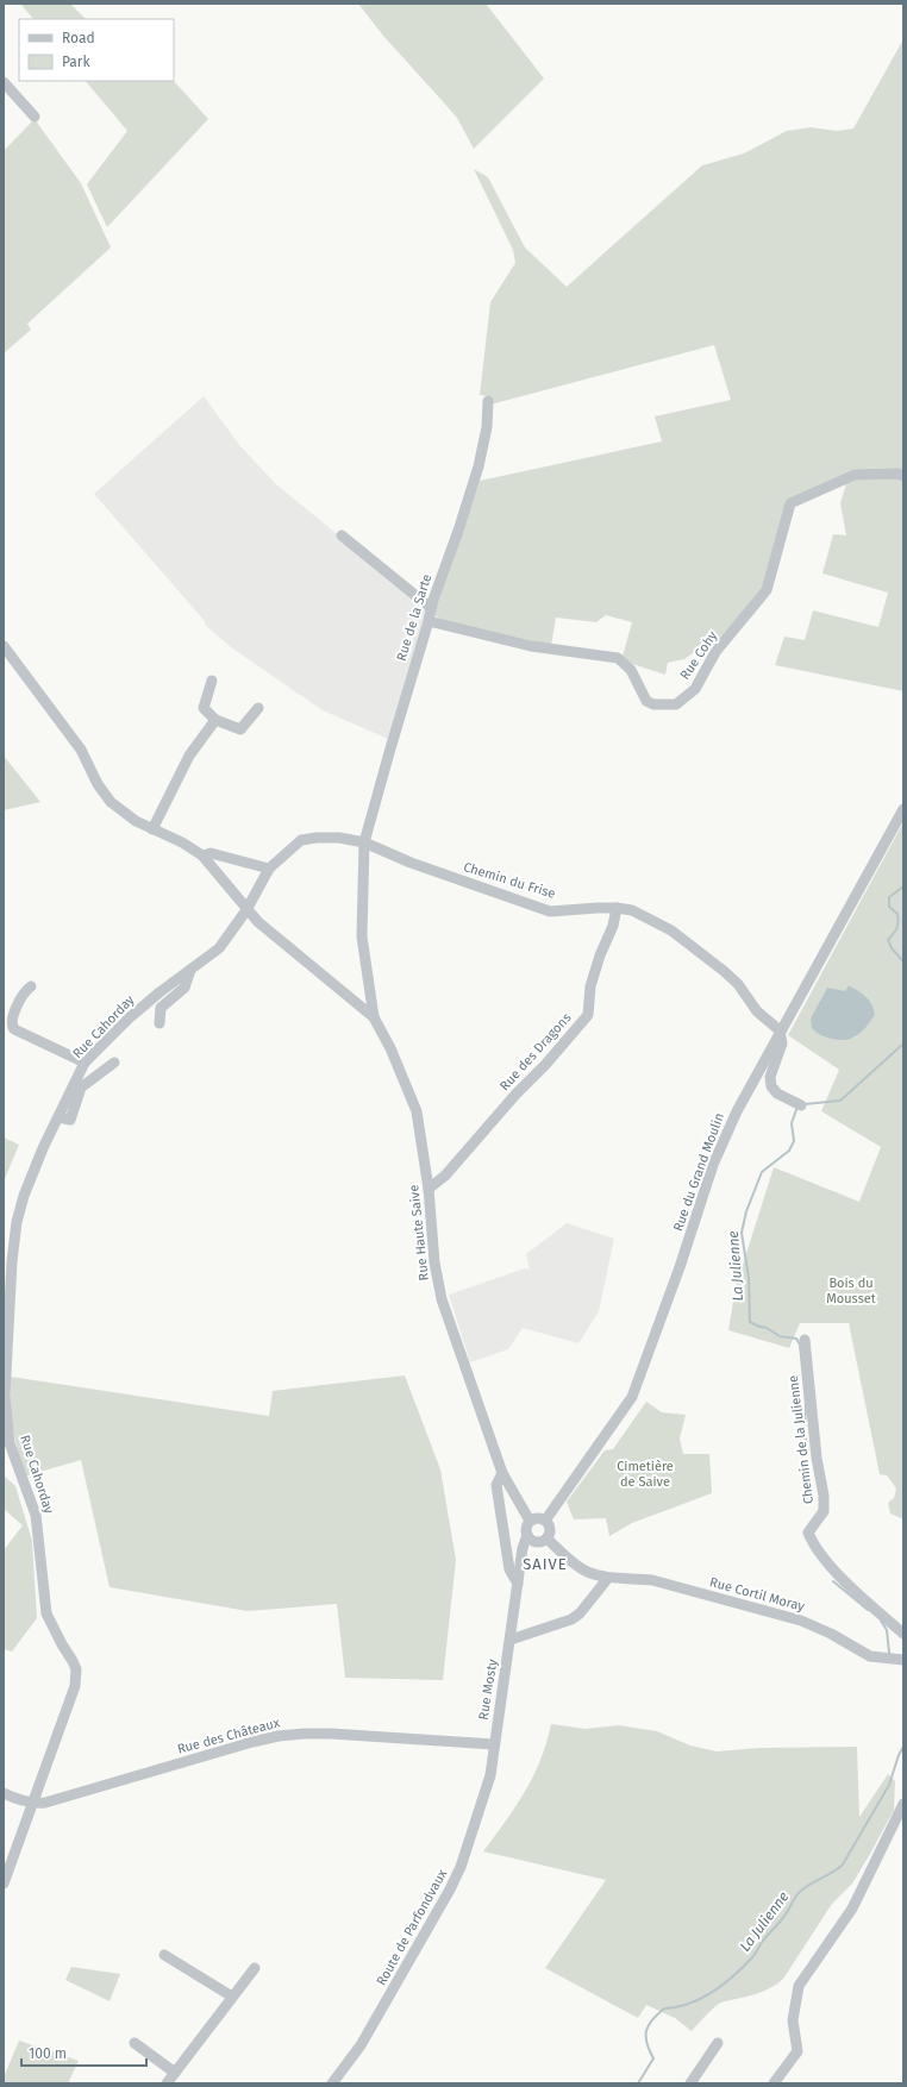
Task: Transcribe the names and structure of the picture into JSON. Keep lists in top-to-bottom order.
{
  "streets": {
    "street": [
      "Rue de la Sarte",
      "Rue Cohy",
      "Chemin du Frise",
      "Rue Cahorday",
      "Rue des Dragons",
      "Rue du Grand Moulin",
      "Rue Haute Saive",
      "Chemin de la Julienne",
      "Rue Cortil Moray",
      "Rue Mosty",
      "Rue des Châteaux",
      "Route de Parfondvaux"
    ]
  },
  "crossings": [
    ["Rue de la Sarte", "Rue Cohy"],
    ["Rue de la Sarte", "Chemin du Frise"],
    ["Rue de la Sarte", "Rue Haute Saive"],
    ["Chemin du Frise", "Rue des Dragons"],
    ["Chemin du Frise", "Rue du Grand Moulin"],
    ["Chemin du Frise", "Rue Haute Saive"],
    ["Rue Cahorday", "Rue Haute Saive"],
    ["Rue Cahorday", "Rue des Châteaux"],
    ["Rue des Dragons", "Rue Haute Saive"],
    ["Rue du Grand Moulin", "Rue Mosty"],
    ["Rue Mosty", "Rue des Châteaux"],
    ["Rue Mosty", "Route de Parfondvaux"],
    ["Rue des Châteaux", "Route de Parfondvaux"]
  ],
  "districts": ["SAIVE"],
  "water": ["La Julienne"],
  "parks": ["Bois du Mousset", "Cimetière de Saive"],
  "legend": ["Road", "Park"],
  "scale_bar": "100 m"
}
